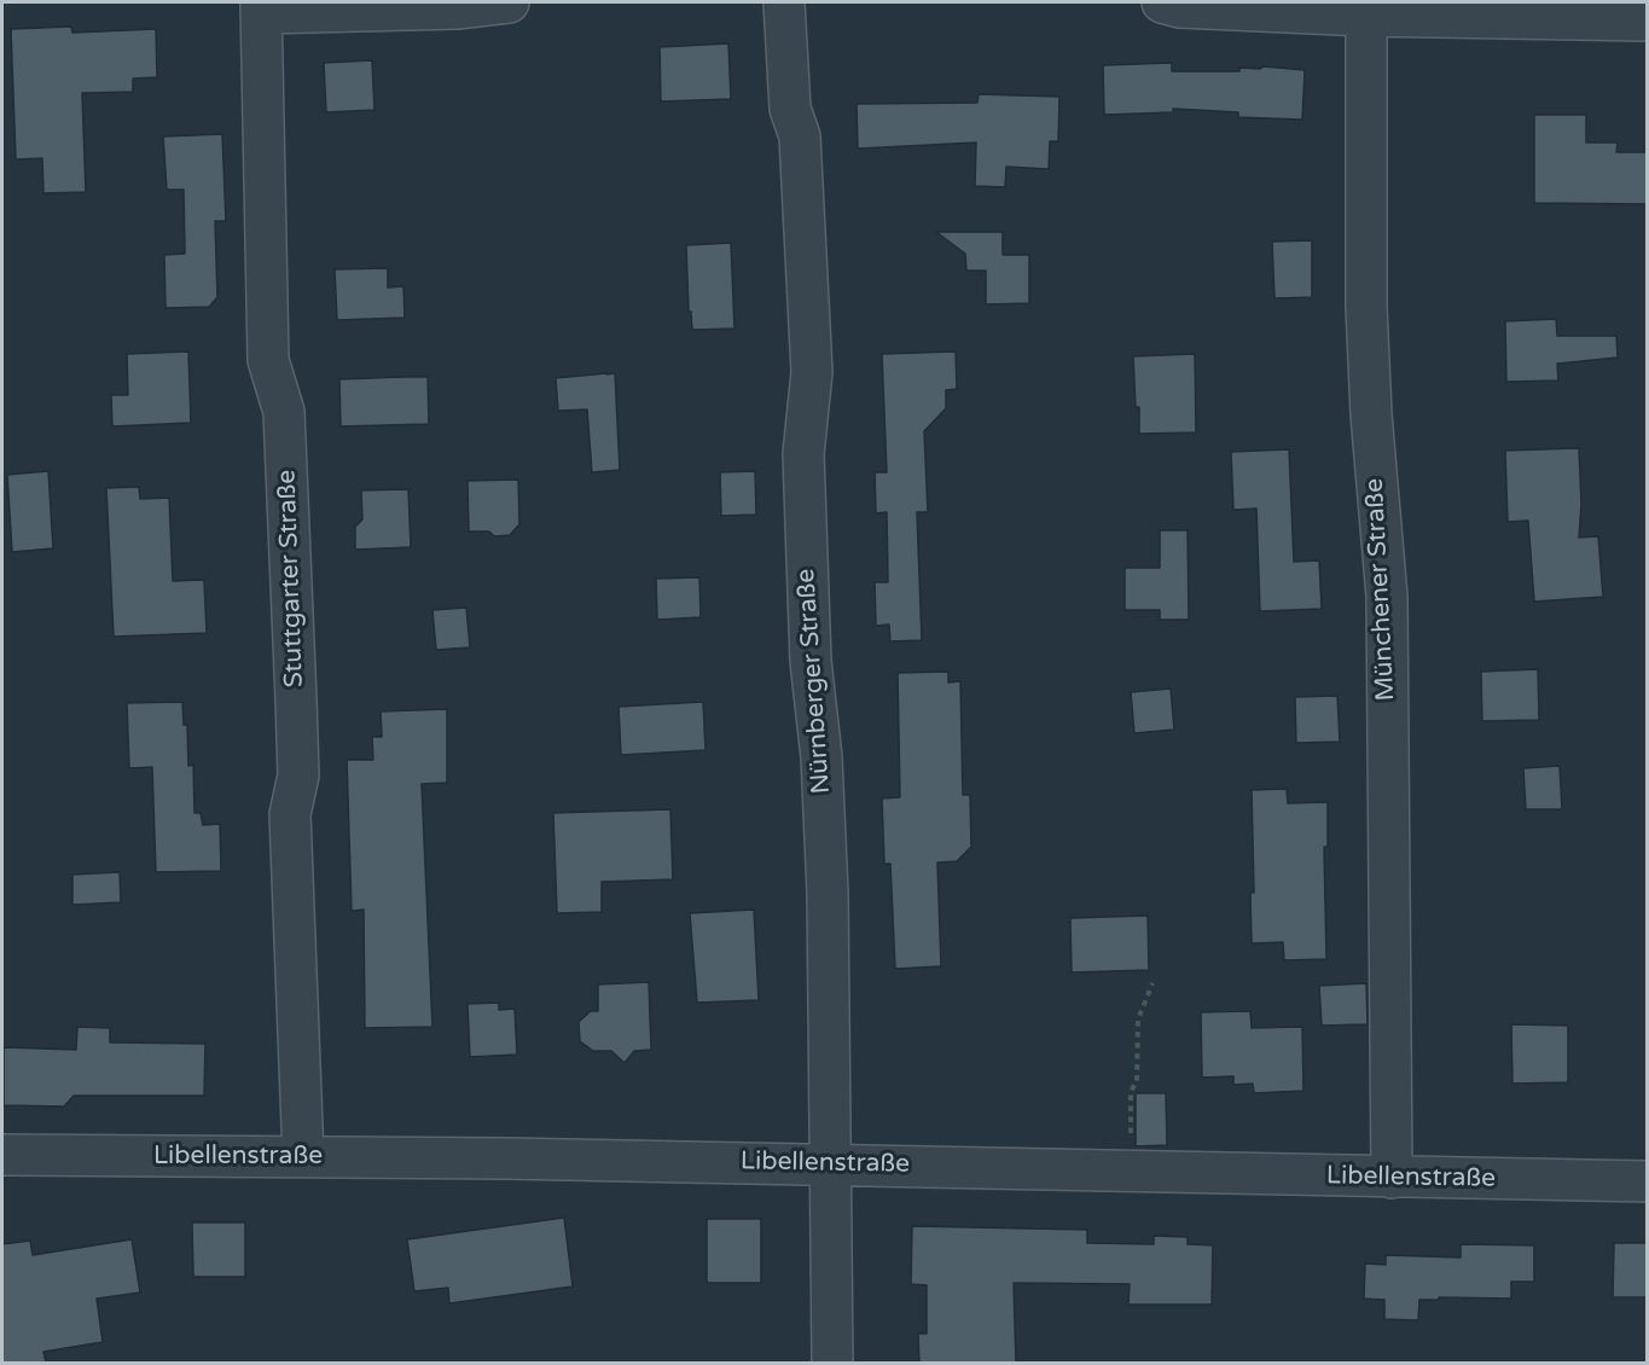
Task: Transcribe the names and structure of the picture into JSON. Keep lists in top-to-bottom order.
{
  "streets": {
    "street": [
      "Stuttgarter Straße",
      "Münchener Straße",
      "Nürnberger Straße",
      "Libellenstraße"
    ]
  },
  "crossings": [
    ["Stuttgarter Straße", "Libellenstraße"],
    ["Münchener Straße", "Libellenstraße"],
    ["Nürnberger Straße", "Libellenstraße"]
  ]
}
